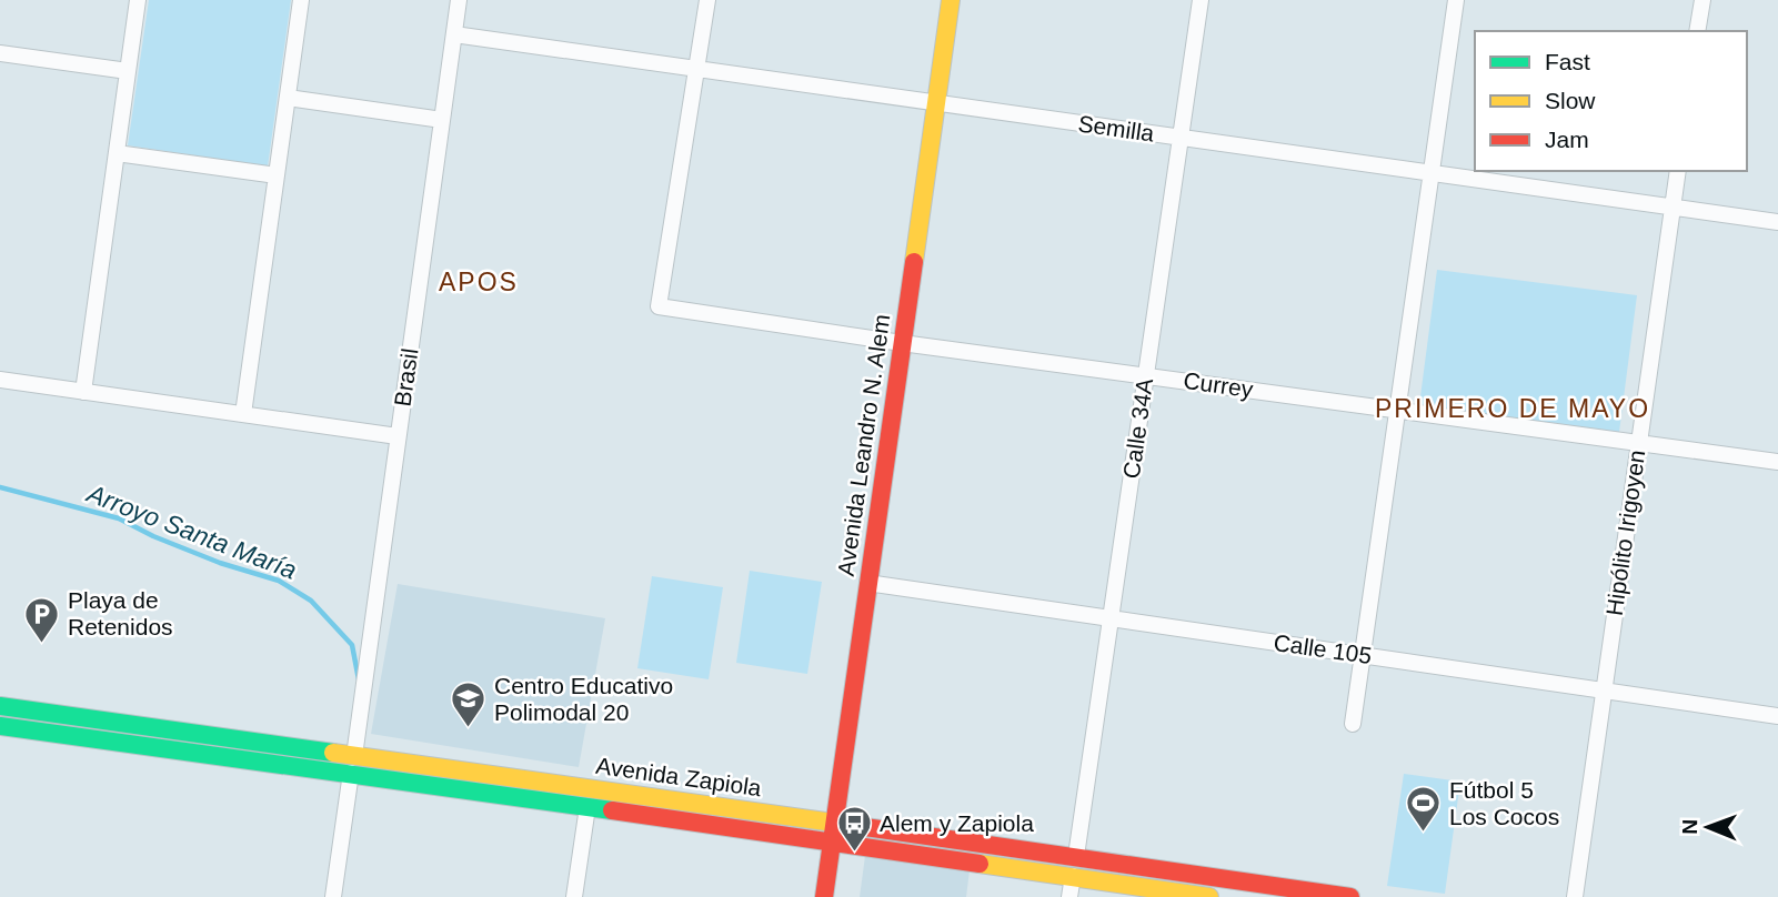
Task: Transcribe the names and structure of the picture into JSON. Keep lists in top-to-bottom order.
{
  "streets": {
    "main road": ["Avenida Leandro N. Alem", "Avenida Zapiola"],
    "street": [
      "Semilla",
      "Brasil",
      "Currey",
      "Calle 34A",
      "Hipólito Irigoyen",
      "Calle 105"
    ]
  },
  "crossings": [
    ["Semilla", "Brasil"],
    ["Semilla", "Currey"],
    ["Semilla", "Calle 34A"],
    ["Semilla", "Avenida Leandro N. Alem"],
    ["Semilla", "Hipólito Irigoyen"],
    ["Brasil", "Avenida Zapiola"],
    ["Currey", "Calle 34A"],
    ["Currey", "Avenida Leandro N. Alem"],
    ["Currey", "Hipólito Irigoyen"],
    ["Calle 34A", "Calle 105"],
    ["Calle 34A", "Avenida Zapiola"],
    ["Avenida Leandro N. Alem", "Calle 105"],
    ["Avenida Leandro N. Alem", "Avenida Zapiola"],
    ["Hipólito Irigoyen", "Calle 105"]
  ],
  "districts": ["APOS", "PRIMERO DE MAYO"],
  "water": ["Arroyo Santa María"],
  "places": {
    "parking": ["Playa de Retenidos"],
    "school or university": ["Centro Educativo Polimodal 20"],
    "sports": ["Fútbol 5 Los Cocos"],
    "bus stop": ["Alem y Zapiola"]
  },
  "legend": ["Fast", "Slow", "Jam"],
  "north": "left"
}
